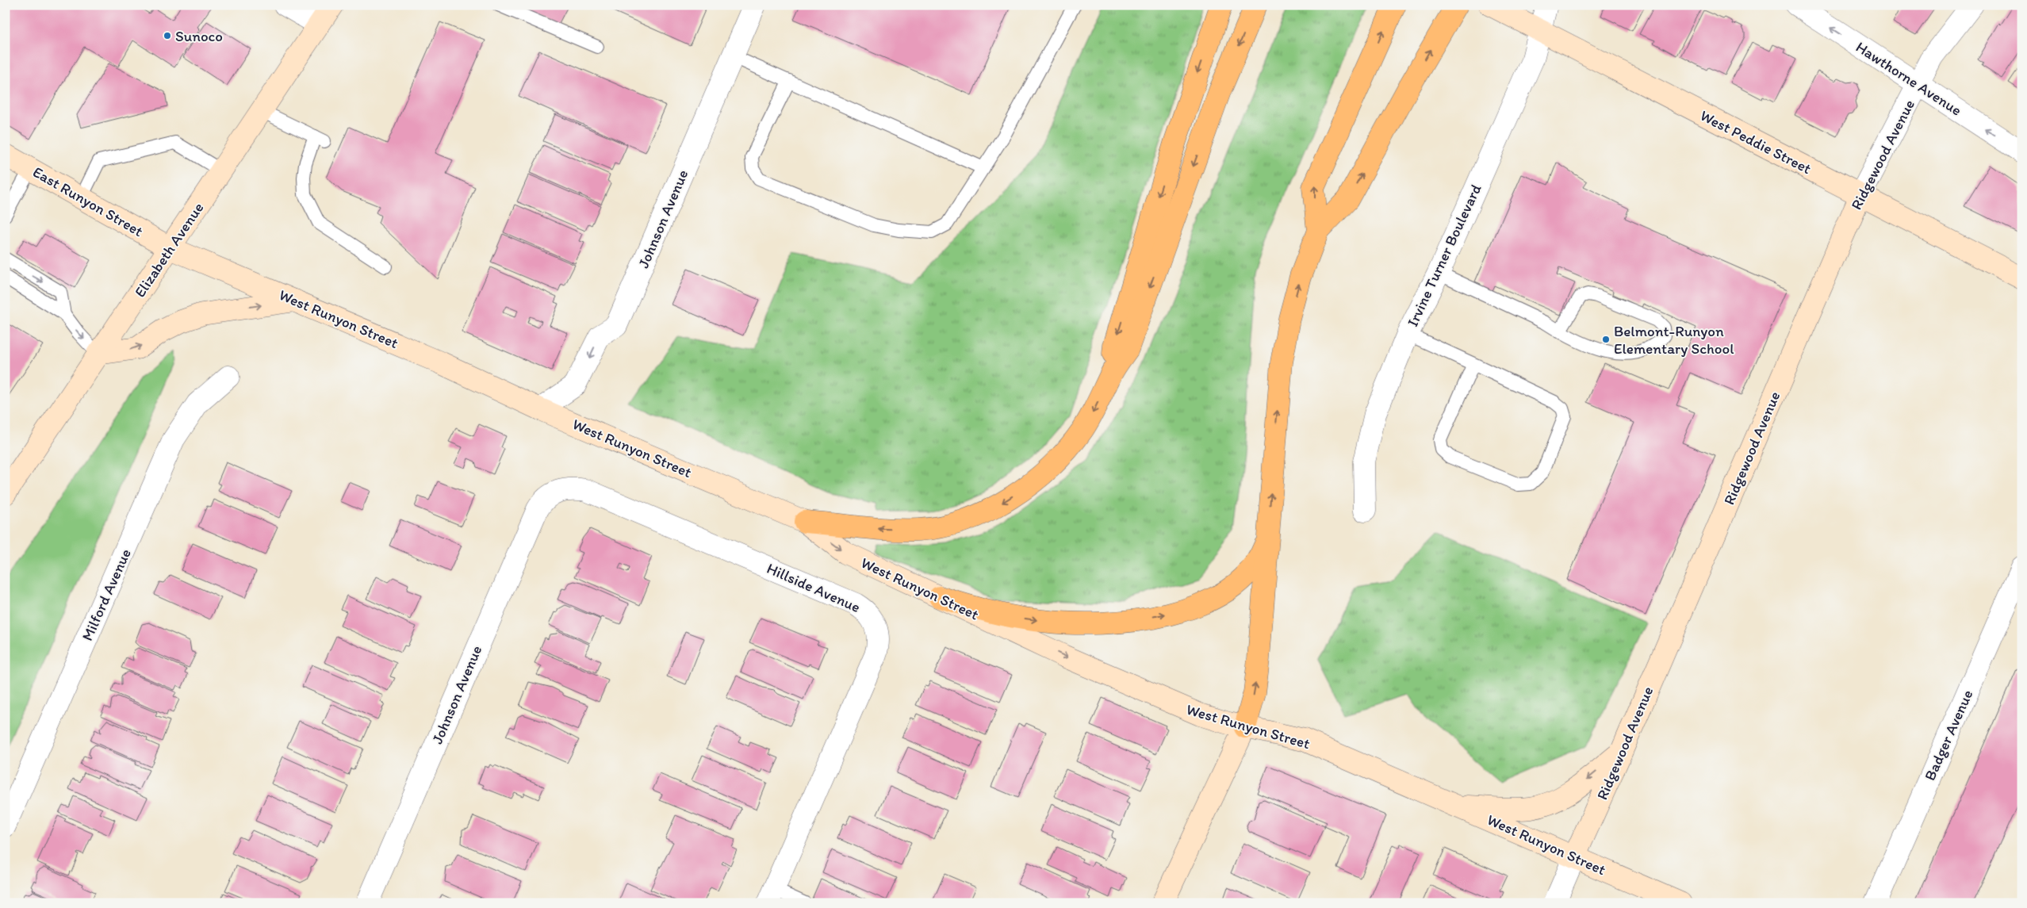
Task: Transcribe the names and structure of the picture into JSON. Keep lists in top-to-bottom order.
{
  "streets": {
    "main road": [
      "West Peddie Street",
      "Ridgewood Avenue",
      "East Runyon Street",
      "Elizabeth Avenue",
      "West Runyon Street"
    ],
    "street": [
      "Hawthorne Avenue",
      "Johnson Avenue",
      "Irvine Turner Boulevard",
      "Hillside Avenue",
      "Milford Avenue",
      "Badger Avenue"
    ]
  },
  "crossings": [
    ["Hawthorne Avenue", "Ridgewood Avenue"],
    ["West Peddie Street", "Ridgewood Avenue"],
    ["West Peddie Street", "Irvine Turner Boulevard"],
    ["Ridgewood Avenue", "West Runyon Street"],
    ["East Runyon Street", "Elizabeth Avenue"],
    ["East Runyon Street", "West Runyon Street"],
    ["Johnson Avenue", "West Runyon Street"],
    ["Johnson Avenue", "Hillside Avenue"],
    ["Elizabeth Avenue", "West Runyon Street"]
  ],
  "one_way": ["Hawthorne Avenue", "Johnson Avenue"],
  "places": ["Sunoco", "Belmont-Runyon Elementary School"]
}
